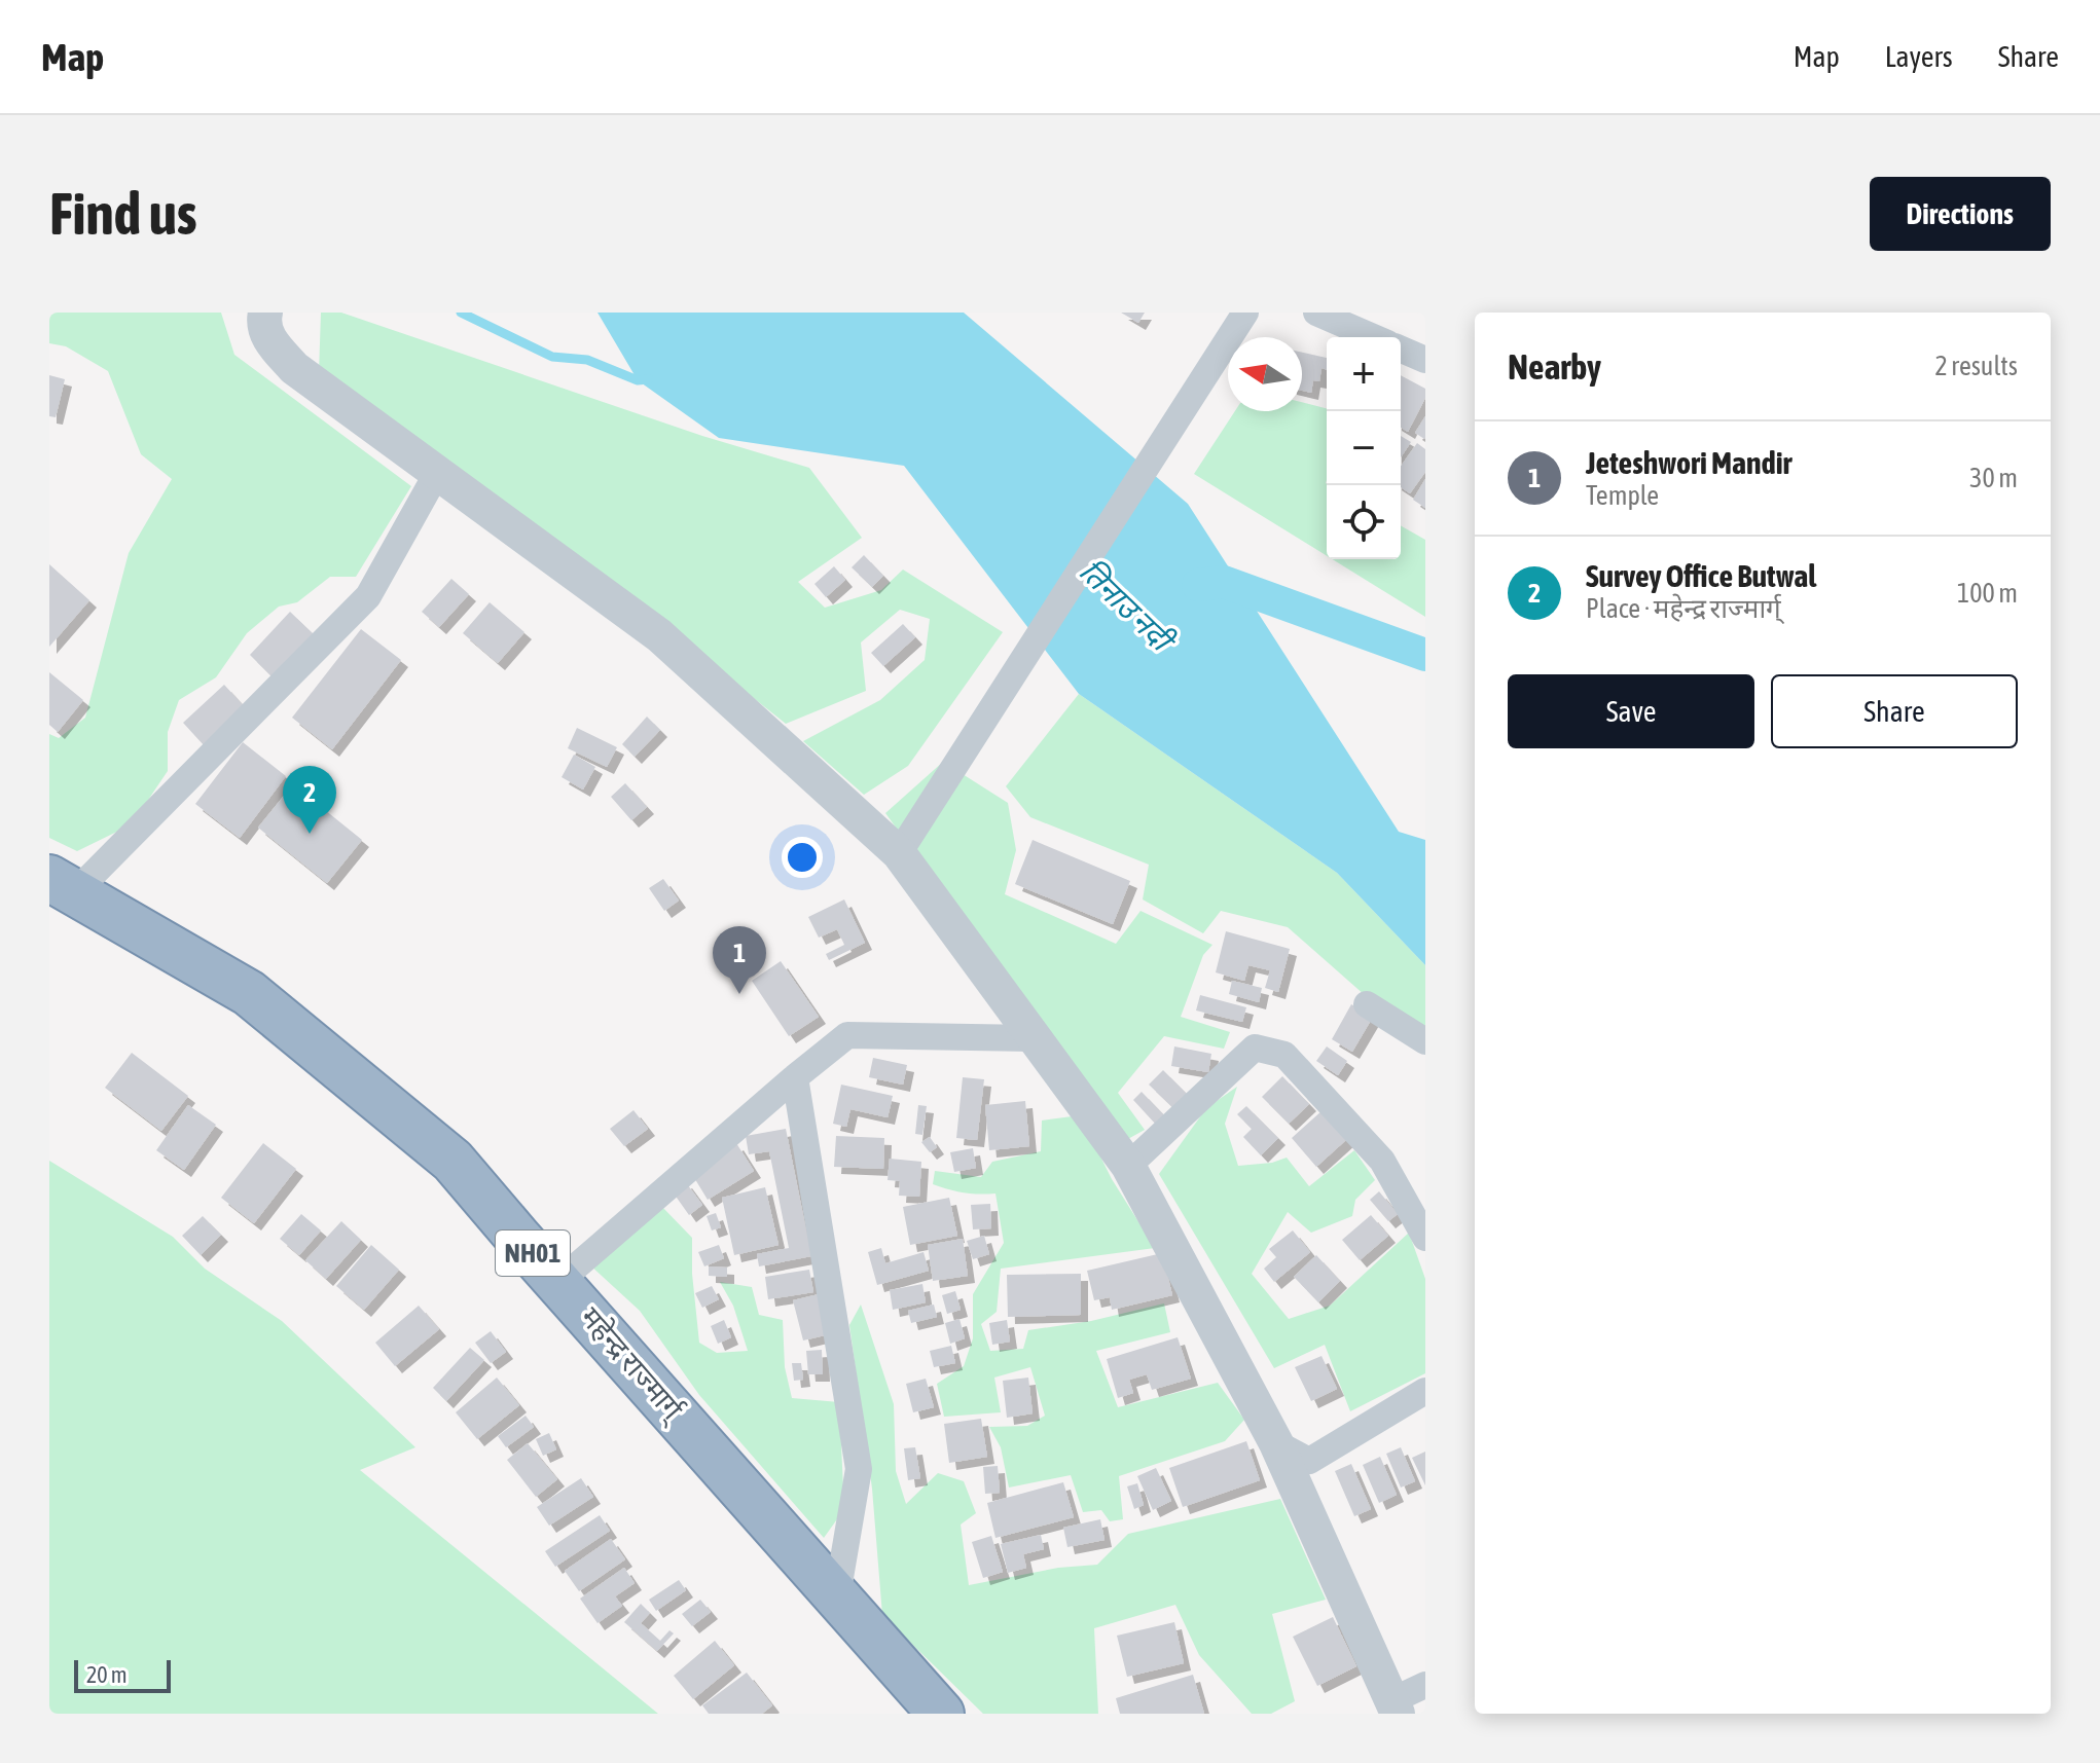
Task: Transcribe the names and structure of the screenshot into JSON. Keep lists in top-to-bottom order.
{
  "streets": {
    "highway": ["NH01", "महेन्द्र राज्मार्ग्"]
  },
  "water": ["तिनाउ नदी"],
  "scale_bar": "20 m",
  "north": "left",
  "page": {
    "header": "Map",
    "nav": ["Map", "Layers", "Share"],
    "buttons": [
      "Directions",
      ["Save", "Share"]
    ],
    "title": "Find us",
    "heading": ["Nearby", "2 results"],
    "map_buttons": ["+", "−"],
    "list": [
      {
        "mark": "1",
        "name": "Jeteshwori Mandir",
        "note": "Temple",
        "value": "30 m"
      },
      {
        "mark": "2",
        "name": "Survey Office Butwal",
        "note": "Place · महेन्द्र राज्मार्ग्",
        "value": "100 m"
      }
    ],
    "pins": ["2", "1"],
    "scale": "20 m"
  }
}
